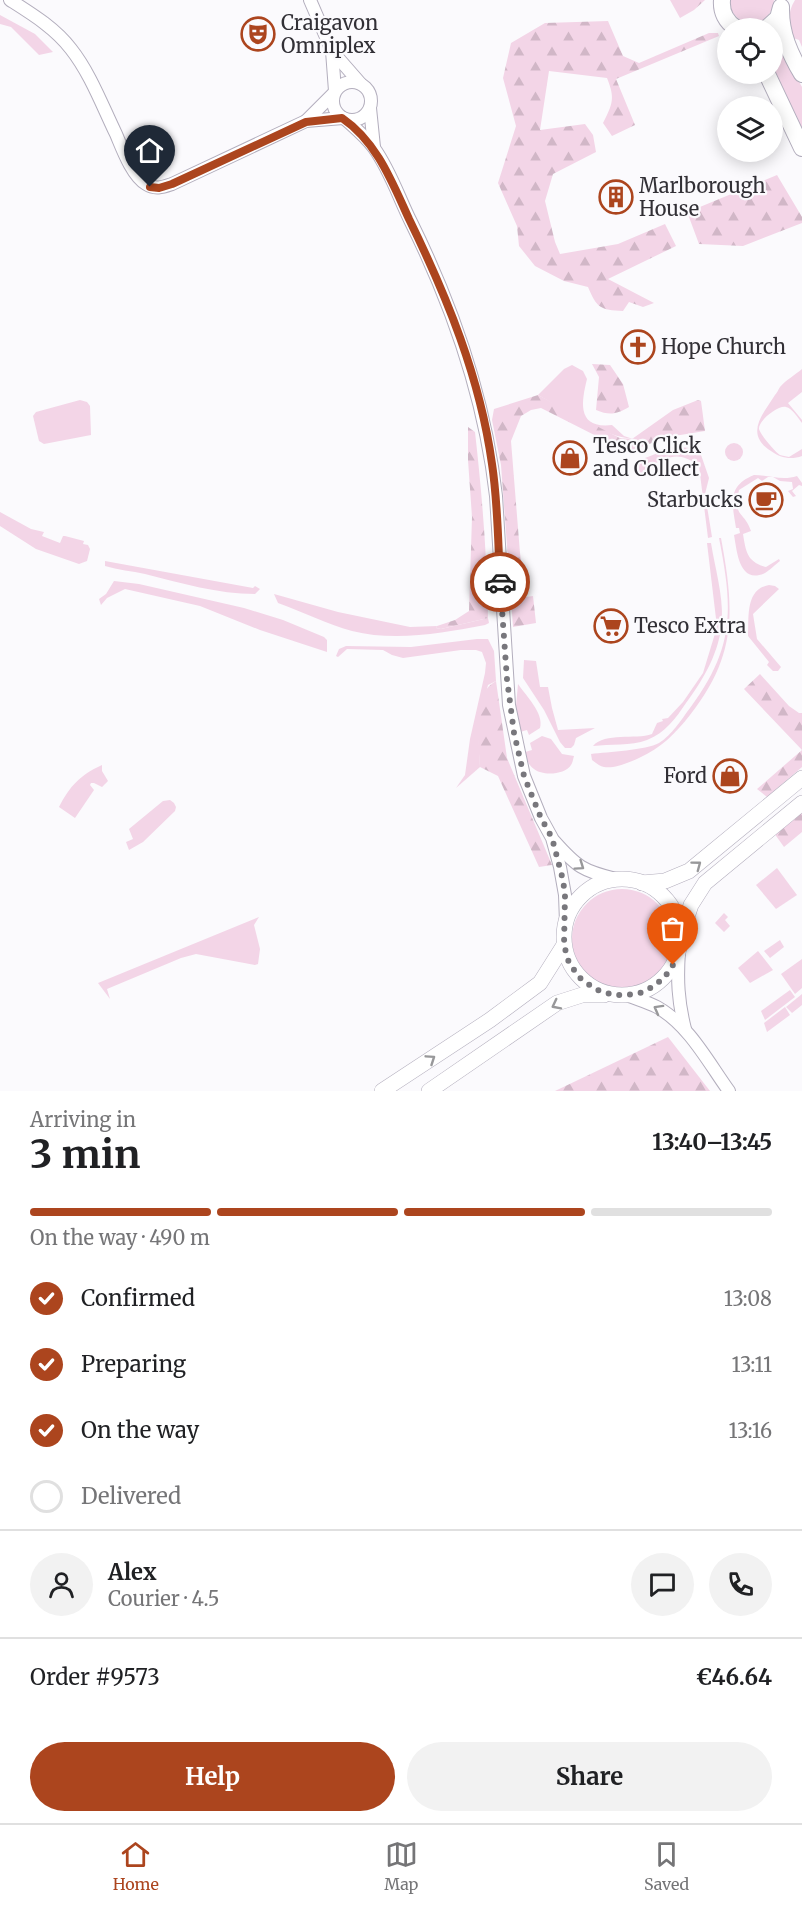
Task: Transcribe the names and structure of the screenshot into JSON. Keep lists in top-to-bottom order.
{
  "places": {
    "theatre": ["Craigavon Omniplex"],
    "building": ["Marlborough House"],
    "church": ["Hope Church"],
    "shop": ["Tesco Click and Collect", "Ford"],
    "cafe": ["Starbucks"],
    "supermarket": ["Tesco Extra"]
  },
  "page": {
    "heading": ["3 min", "Arriving in", "13:40–13:45"],
    "panel": [
      "Alex",
      "Courier · 4.5",
      "Order #9573",
      "€46.64"
    ],
    "bar": "On the way · 490 m",
    "list": [
      ["Confirmed", "13:08"],
      ["Preparing", "13:11"],
      ["On the way", "13:16"],
      "Delivered"
    ],
    "buttons": ["Help", "Share"],
    "tabs": ["Home", "Map", "Saved"]
  }
}
